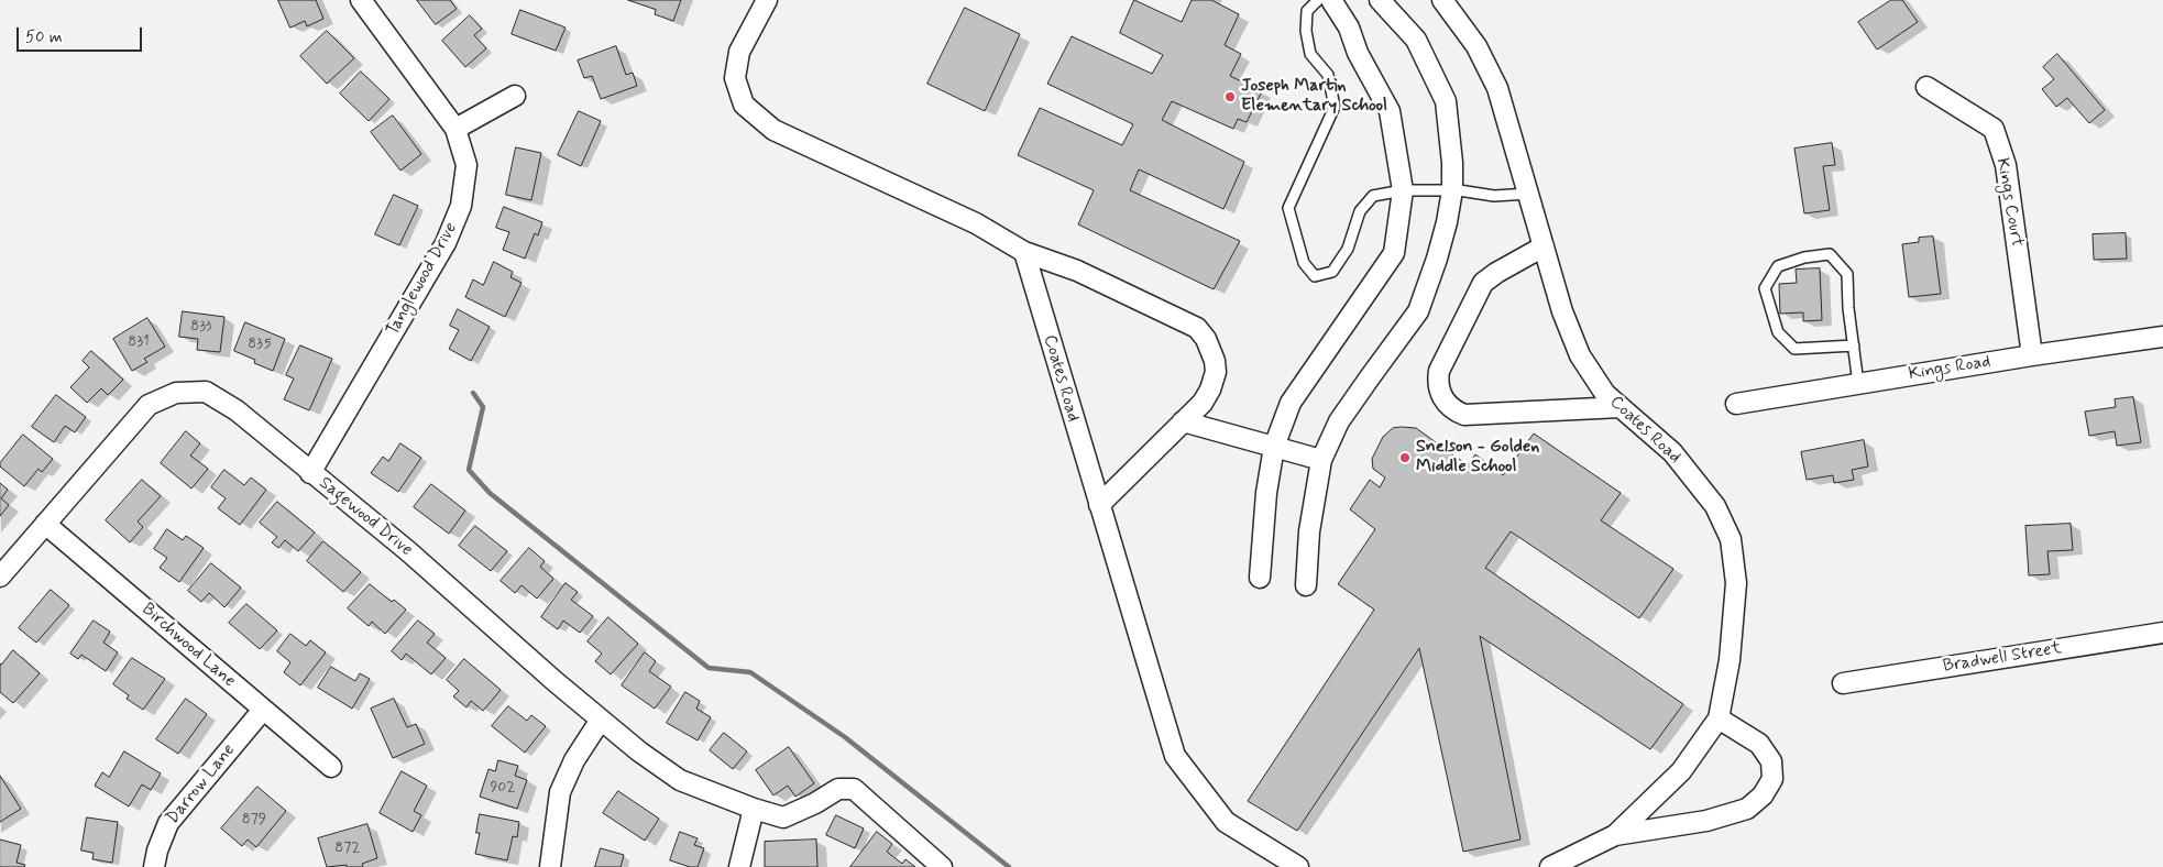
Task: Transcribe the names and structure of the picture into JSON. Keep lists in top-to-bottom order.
{
  "streets": {
    "street": [
      "Kings Court",
      "Tanglewood Drive",
      "Kings Road",
      "Coates Road",
      "Sagewood Drive",
      "Birchwood Lane",
      "Bradwell Street",
      "Darrow Lane"
    ]
  },
  "crossings": [
    ["Kings Court", "Kings Road"],
    ["Tanglewood Drive", "Sagewood Drive"],
    ["Sagewood Drive", "Birchwood Lane"],
    ["Birchwood Lane", "Darrow Lane"]
  ],
  "places": ["Joseph Martin Elementary School", "Snelson - Golden Middle School"],
  "house_numbers": [
    "833",
    "831",
    "835",
    "902",
    "879",
    "872"
  ],
  "scale_bar": "50 m"
}
